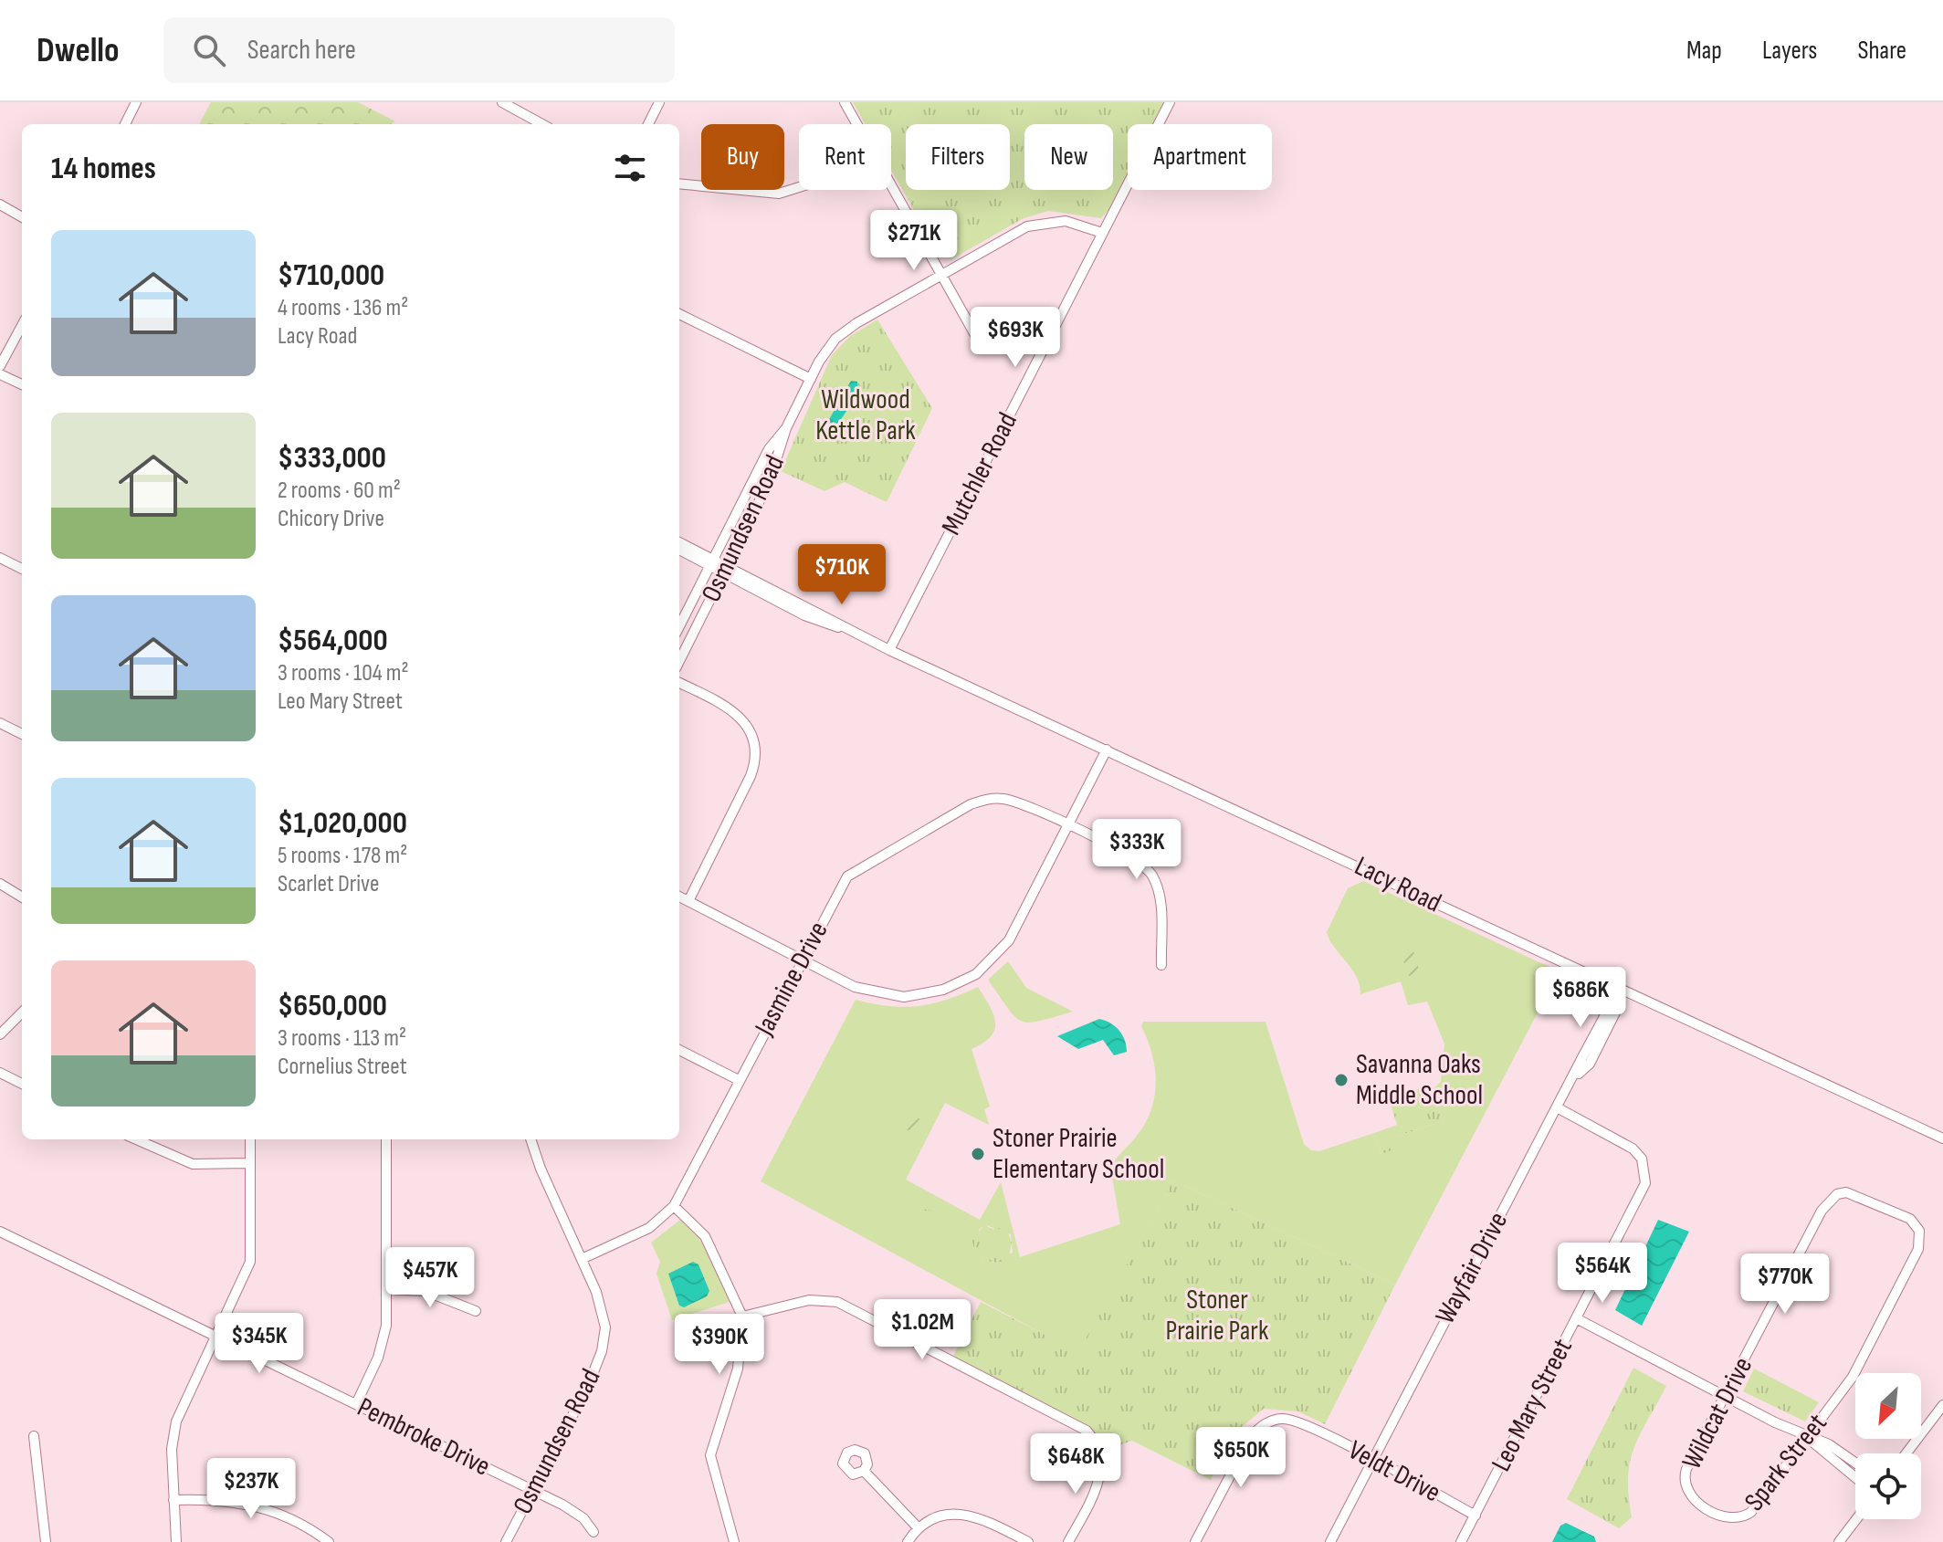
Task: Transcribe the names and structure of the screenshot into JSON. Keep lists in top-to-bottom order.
{
  "streets": {
    "street": [
      "Mutchler Road",
      "Osmundsen Road",
      "Lacy Road",
      "Jasmine Drive",
      "Wayfair Drive",
      "Leo Mary Street",
      "Wildcat Drive",
      "Pembroke Drive",
      "Spark Street",
      "Veldt Drive"
    ]
  },
  "crossings": [
    ["Mutchler Road", "Osmundsen Road"],
    ["Mutchler Road", "Lacy Road"],
    ["Osmundsen Road", "Lacy Road"],
    ["Osmundsen Road", "Jasmine Drive"],
    ["Osmundsen Road", "Pembroke Drive"],
    ["Lacy Road", "Wayfair Drive"],
    ["Wayfair Drive", "Leo Mary Street"],
    ["Wayfair Drive", "Veldt Drive"],
    ["Leo Mary Street", "Veldt Drive"],
    ["Wildcat Drive", "Spark Street"]
  ],
  "parks": ["Wildwood Kettle Park", "Stoner Prairie Park"],
  "places": ["Savanna Oaks Middle School", "Stoner Prairie Elementary School"],
  "north": "bottom left",
  "page": {
    "header": "Dwello",
    "search": "Search here",
    "nav": ["Map", "Layers", "Share"],
    "chip": [
      "Buy",
      "Rent",
      "Filters",
      "New",
      "Apartment"
    ],
    "heading": "14 homes",
    "price": [
      "$271K",
      "$693K",
      "$710K",
      "$333K",
      "$686K",
      "$564K",
      "$457K",
      "$770K",
      "$1.02M",
      "$345K",
      "$390K",
      "$650K",
      "$648K",
      "$237K"
    ],
    "list": [
      {
        "name": "$710,000",
        "note": "4 rooms · 136 m² · Lacy Road"
      },
      {
        "name": "$333,000",
        "note": "2 rooms · 60 m² · Chicory Drive"
      },
      {
        "name": "$564,000",
        "note": "3 rooms · 104 m² · Leo Mary Street"
      },
      {
        "name": "$1,020,000",
        "note": "5 rooms · 178 m² · Scarlet Drive"
      },
      {
        "name": "$650,000",
        "note": "3 rooms · 113 m² · Cornelius Street"
      }
    ]
  }
}
